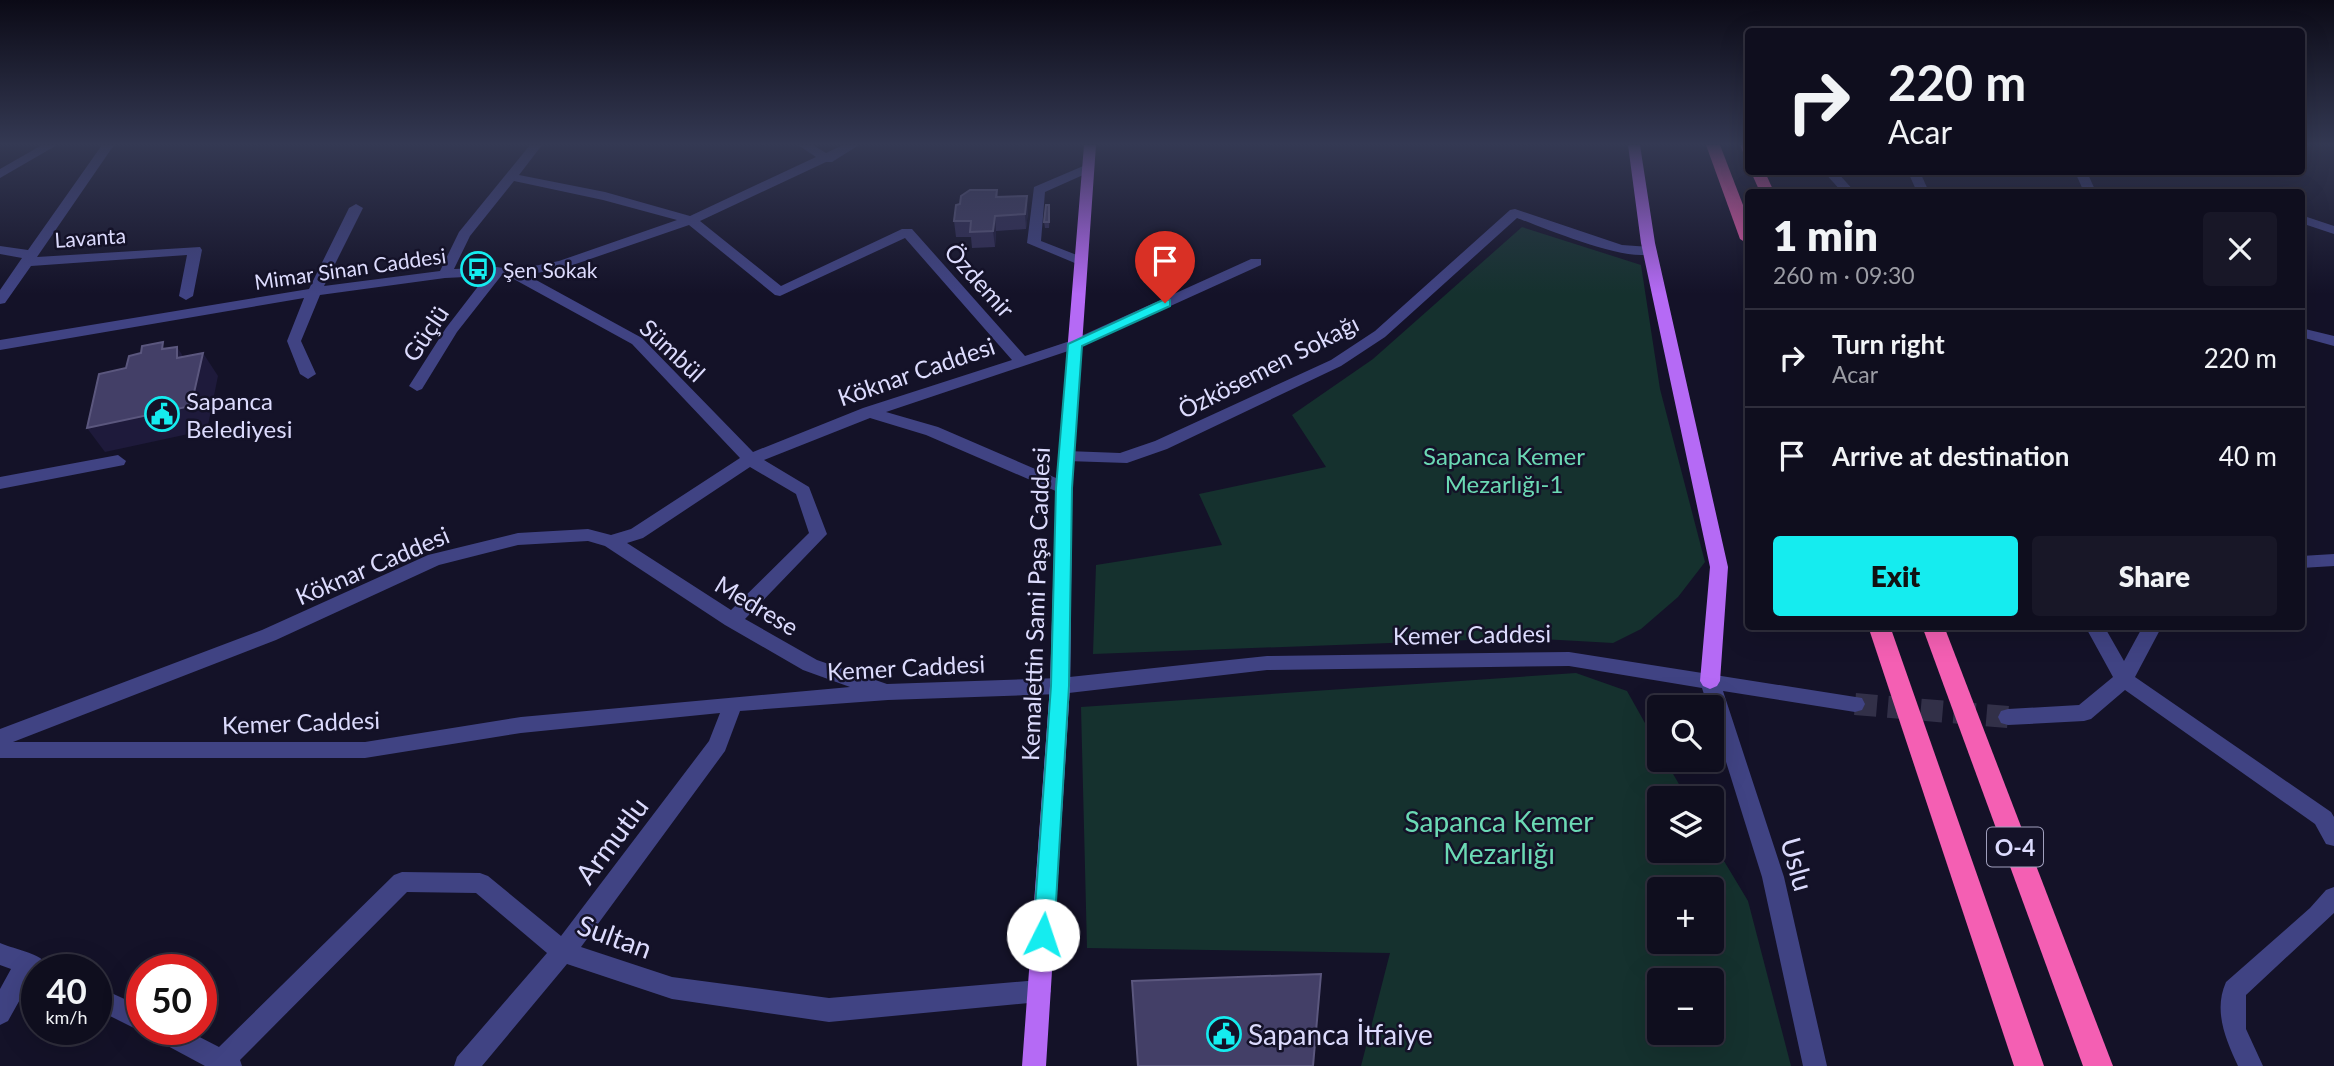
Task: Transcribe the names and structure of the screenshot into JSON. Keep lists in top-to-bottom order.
{
  "streets": {
    "highway": ["O-4"],
    "main road": ["Kemalettin Sami Paşa Caddesi"],
    "street": [
      "Lavanta",
      "Mimar Sinan Caddesi",
      "Özdemir",
      "Güçlü",
      "Sümbül",
      "Özkösemen Sokağı",
      "Köknar Caddesi",
      "Medrese",
      "Kemer Caddesi",
      "Armutlu",
      "Uslu",
      "Sultan"
    ]
  },
  "crossings": [
    ["Mimar Sinan Caddesi", "Özdemir"],
    ["Mimar Sinan Caddesi", "Güçlü"],
    ["Mimar Sinan Caddesi", "Sümbül"],
    ["Özdemir", "Köknar Caddesi"],
    ["Sümbül", "Köknar Caddesi"],
    ["Sümbül", "Medrese"],
    ["Özkösemen Sokağı", "Kemalettin Sami Paşa Caddesi"],
    ["Köknar Caddesi", "Kemalettin Sami Paşa Caddesi"],
    ["Köknar Caddesi", "Medrese"],
    ["Kemalettin Sami Paşa Caddesi", "Kemer Caddesi"],
    ["Kemalettin Sami Paşa Caddesi", "Sultan"],
    ["Medrese", "Kemer Caddesi"],
    ["Kemer Caddesi", "Armutlu"],
    ["Kemer Caddesi", "Uslu"],
    ["Armutlu", "Sultan"]
  ],
  "parks": ["Sapanca Kemer Mezarlığı-1", "Sapanca Kemer Mezarlığı"],
  "places": {
    "bus stop": ["Şen Sokak"],
    "public building": ["Sapanca Belediyesi", "Sapanca İtfaiye"]
  },
  "page": {
    "turn": ["220 m", "Acar"],
    "heading": ["1 min", "260 m · 09:30"],
    "list": [
      {
        "name": "Turn right",
        "note": "Acar",
        "value": "220 m"
      },
      {
        "name": "Arrive at destination",
        "value": "40 m"
      }
    ],
    "buttons": ["Exit", "Share"],
    "map_buttons": ["+", "−"],
    "speed": "40 km/h",
    "limit": "50"
  }
}
